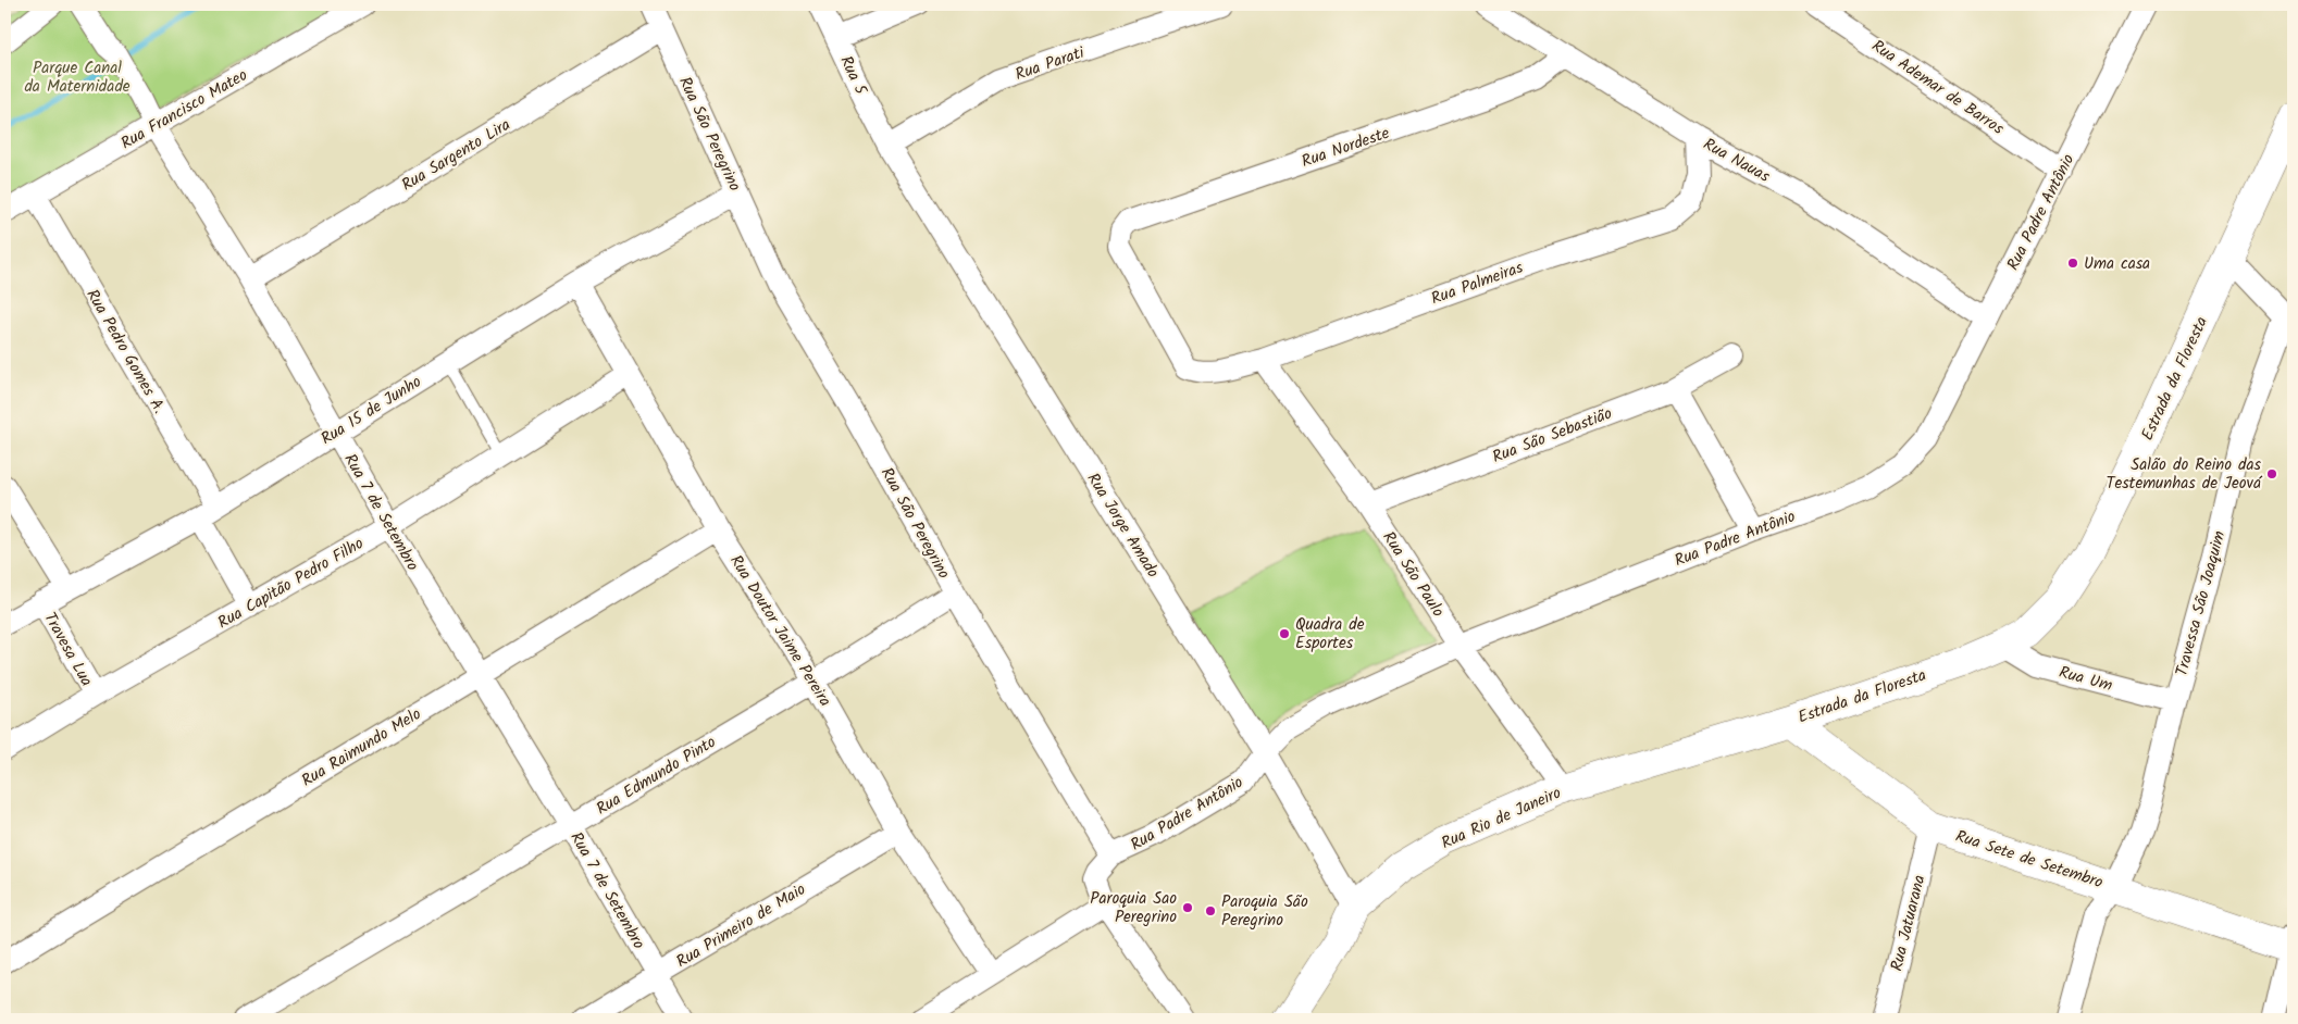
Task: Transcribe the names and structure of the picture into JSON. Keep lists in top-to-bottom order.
{
  "streets": {
    "main road": ["Estrada da Floresta", "Rua Rio de Janeiro", "Rua Sete de Setembro"],
    "street": [
      "Rua Parati",
      "Rua 5",
      "Rua Ademar de Barros",
      "Rua Francisco Mateo",
      "Rua São Peregrino",
      "Rua Nordeste",
      "Rua Sargento Lira",
      "Rua Nauas",
      "Rua Padre Antônio",
      "Rua Palmeiras",
      "Rua Pedro Gomes A.",
      "Rua 15 de Junho",
      "Rua São Sebastião",
      "Rua 7 de Setembro",
      "Rua Jorge Amado",
      "Rua São Paulo",
      "Rua Capitão Pedro Filho",
      "Travessa São Joaquim",
      "Rua Doutor Jaime Pereira",
      "Travesa Lua",
      "Rua Um",
      "Rua Raimundo Melo",
      "Rua Edmundo Pinto",
      "Rua Jatuarana",
      "Rua Primeiro de Maio"
    ]
  },
  "crossings": [
    ["Rua Parati", "Rua 5"],
    ["Rua Parati", "Rua Jorge Amado"],
    ["Rua 5", "Rua Jorge Amado"],
    ["Rua Ademar de Barros", "Rua Padre Antônio"],
    ["Rua Francisco Mateo", "Rua Pedro Gomes A."],
    ["Rua Francisco Mateo", "Rua 7 de Setembro"],
    ["Rua São Peregrino", "Rua Sargento Lira"],
    ["Rua São Peregrino", "Rua Padre Antônio"],
    ["Rua São Peregrino", "Rua 15 de Junho"],
    ["Rua São Peregrino", "Rua Edmundo Pinto"],
    ["Rua Nordeste", "Rua Nauas"],
    ["Rua Nordeste", "Rua Palmeiras"],
    ["Rua Sargento Lira", "Rua 7 de Setembro"],
    ["Rua Nauas", "Rua Padre Antônio"],
    ["Rua Nauas", "Rua Palmeiras"],
    ["Rua Padre Antônio", "Rua Jorge Amado"],
    ["Rua Padre Antônio", "Rua São Paulo"],
    ["Rua Palmeiras", "Rua São Paulo"],
    ["Rua Pedro Gomes A.", "Rua 15 de Junho"],
    ["Rua Pedro Gomes A.", "Rua Capitão Pedro Filho"],
    ["Estrada da Floresta", "Rua Um"],
    ["Estrada da Floresta", "Rua Rio de Janeiro"],
    ["Estrada da Floresta", "Rua Sete de Setembro"],
    ["Rua 15 de Junho", "Rua 7 de Setembro"],
    ["Rua 15 de Junho", "Rua Doutor Jaime Pereira"],
    ["Rua 15 de Junho", "Travesa Lua"],
    ["Rua São Sebastião", "Rua São Paulo"],
    ["Rua 7 de Setembro", "Rua Capitão Pedro Filho"],
    ["Rua 7 de Setembro", "Rua Raimundo Melo"],
    ["Rua 7 de Setembro", "Rua Edmundo Pinto"],
    ["Rua 7 de Setembro", "Rua Primeiro de Maio"],
    ["Rua Jorge Amado", "Rua Rio de Janeiro"],
    ["Rua São Paulo", "Rua Rio de Janeiro"],
    ["Rua Capitão Pedro Filho", "Rua Doutor Jaime Pereira"],
    ["Rua Capitão Pedro Filho", "Travesa Lua"],
    ["Travessa São Joaquim", "Rua Um"],
    ["Travessa São Joaquim", "Rua Sete de Setembro"],
    ["Rua Doutor Jaime Pereira", "Rua Raimundo Melo"],
    ["Rua Doutor Jaime Pereira", "Rua Edmundo Pinto"],
    ["Rua Doutor Jaime Pereira", "Rua Primeiro de Maio"],
    ["Rua Rio de Janeiro", "Rua Sete de Setembro"],
    ["Rua Sete de Setembro", "Rua Jatuarana"]
  ],
  "parks": ["Parque Canal da Maternidade"],
  "places": [
    "Uma casa",
    "Salão do Reino das Testemunhas de Jeová",
    "Quadra de Esportes",
    "Paroquia Sao Peregrino",
    "Paroquia São Peregrino"
  ]
}
